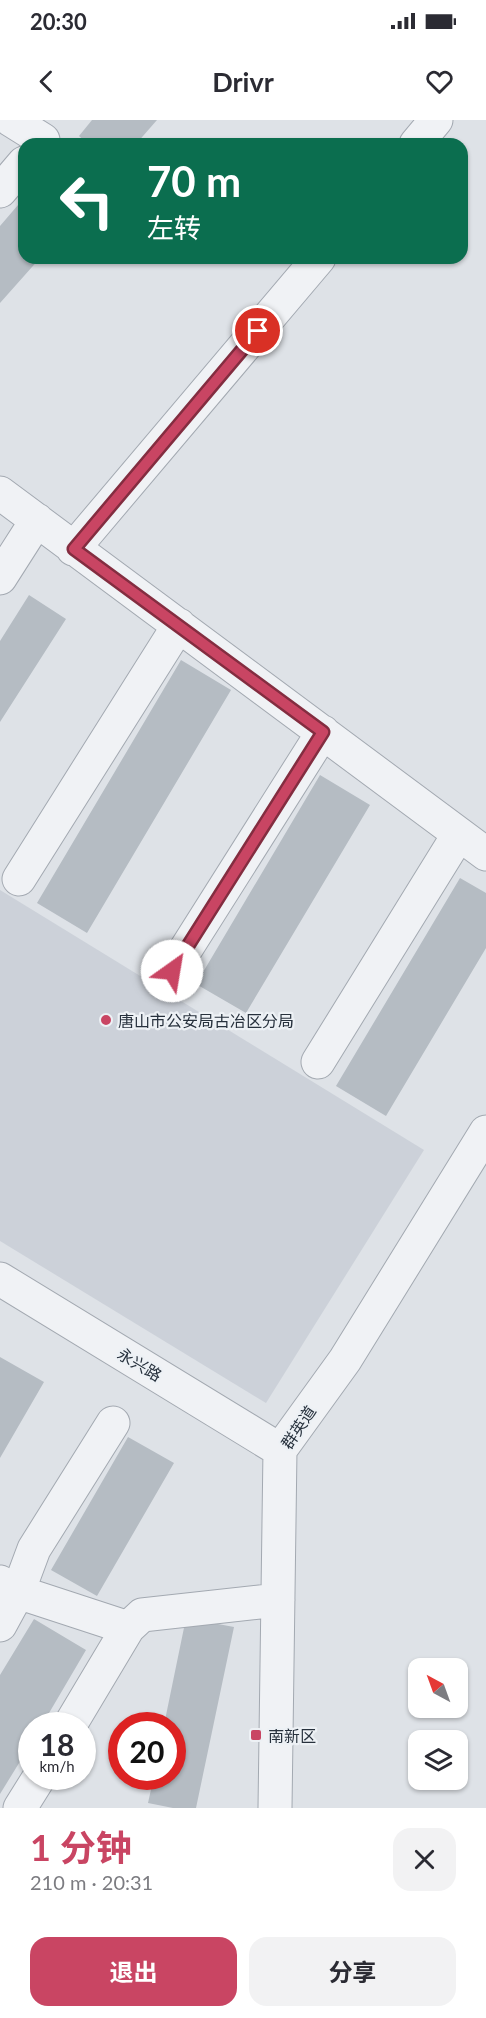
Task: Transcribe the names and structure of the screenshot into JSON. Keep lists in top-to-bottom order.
{
  "streets": {
    "street": ["永兴路", "群英道"]
  },
  "crossings": [
    ["永兴路", "群英道"]
  ],
  "places": {
    "other": ["唐山市公安局古冶区分局"],
    "transit": ["南新区"]
  },
  "north": "top left",
  "page": {
    "status": "20:30",
    "header": "Drivr",
    "turn": ["70 m", "左转"],
    "speed": "18 km/h",
    "limit": "20",
    "heading": ["1 分钟", "210 m · 20:31"],
    "buttons": ["退出", "分享"]
  }
}
